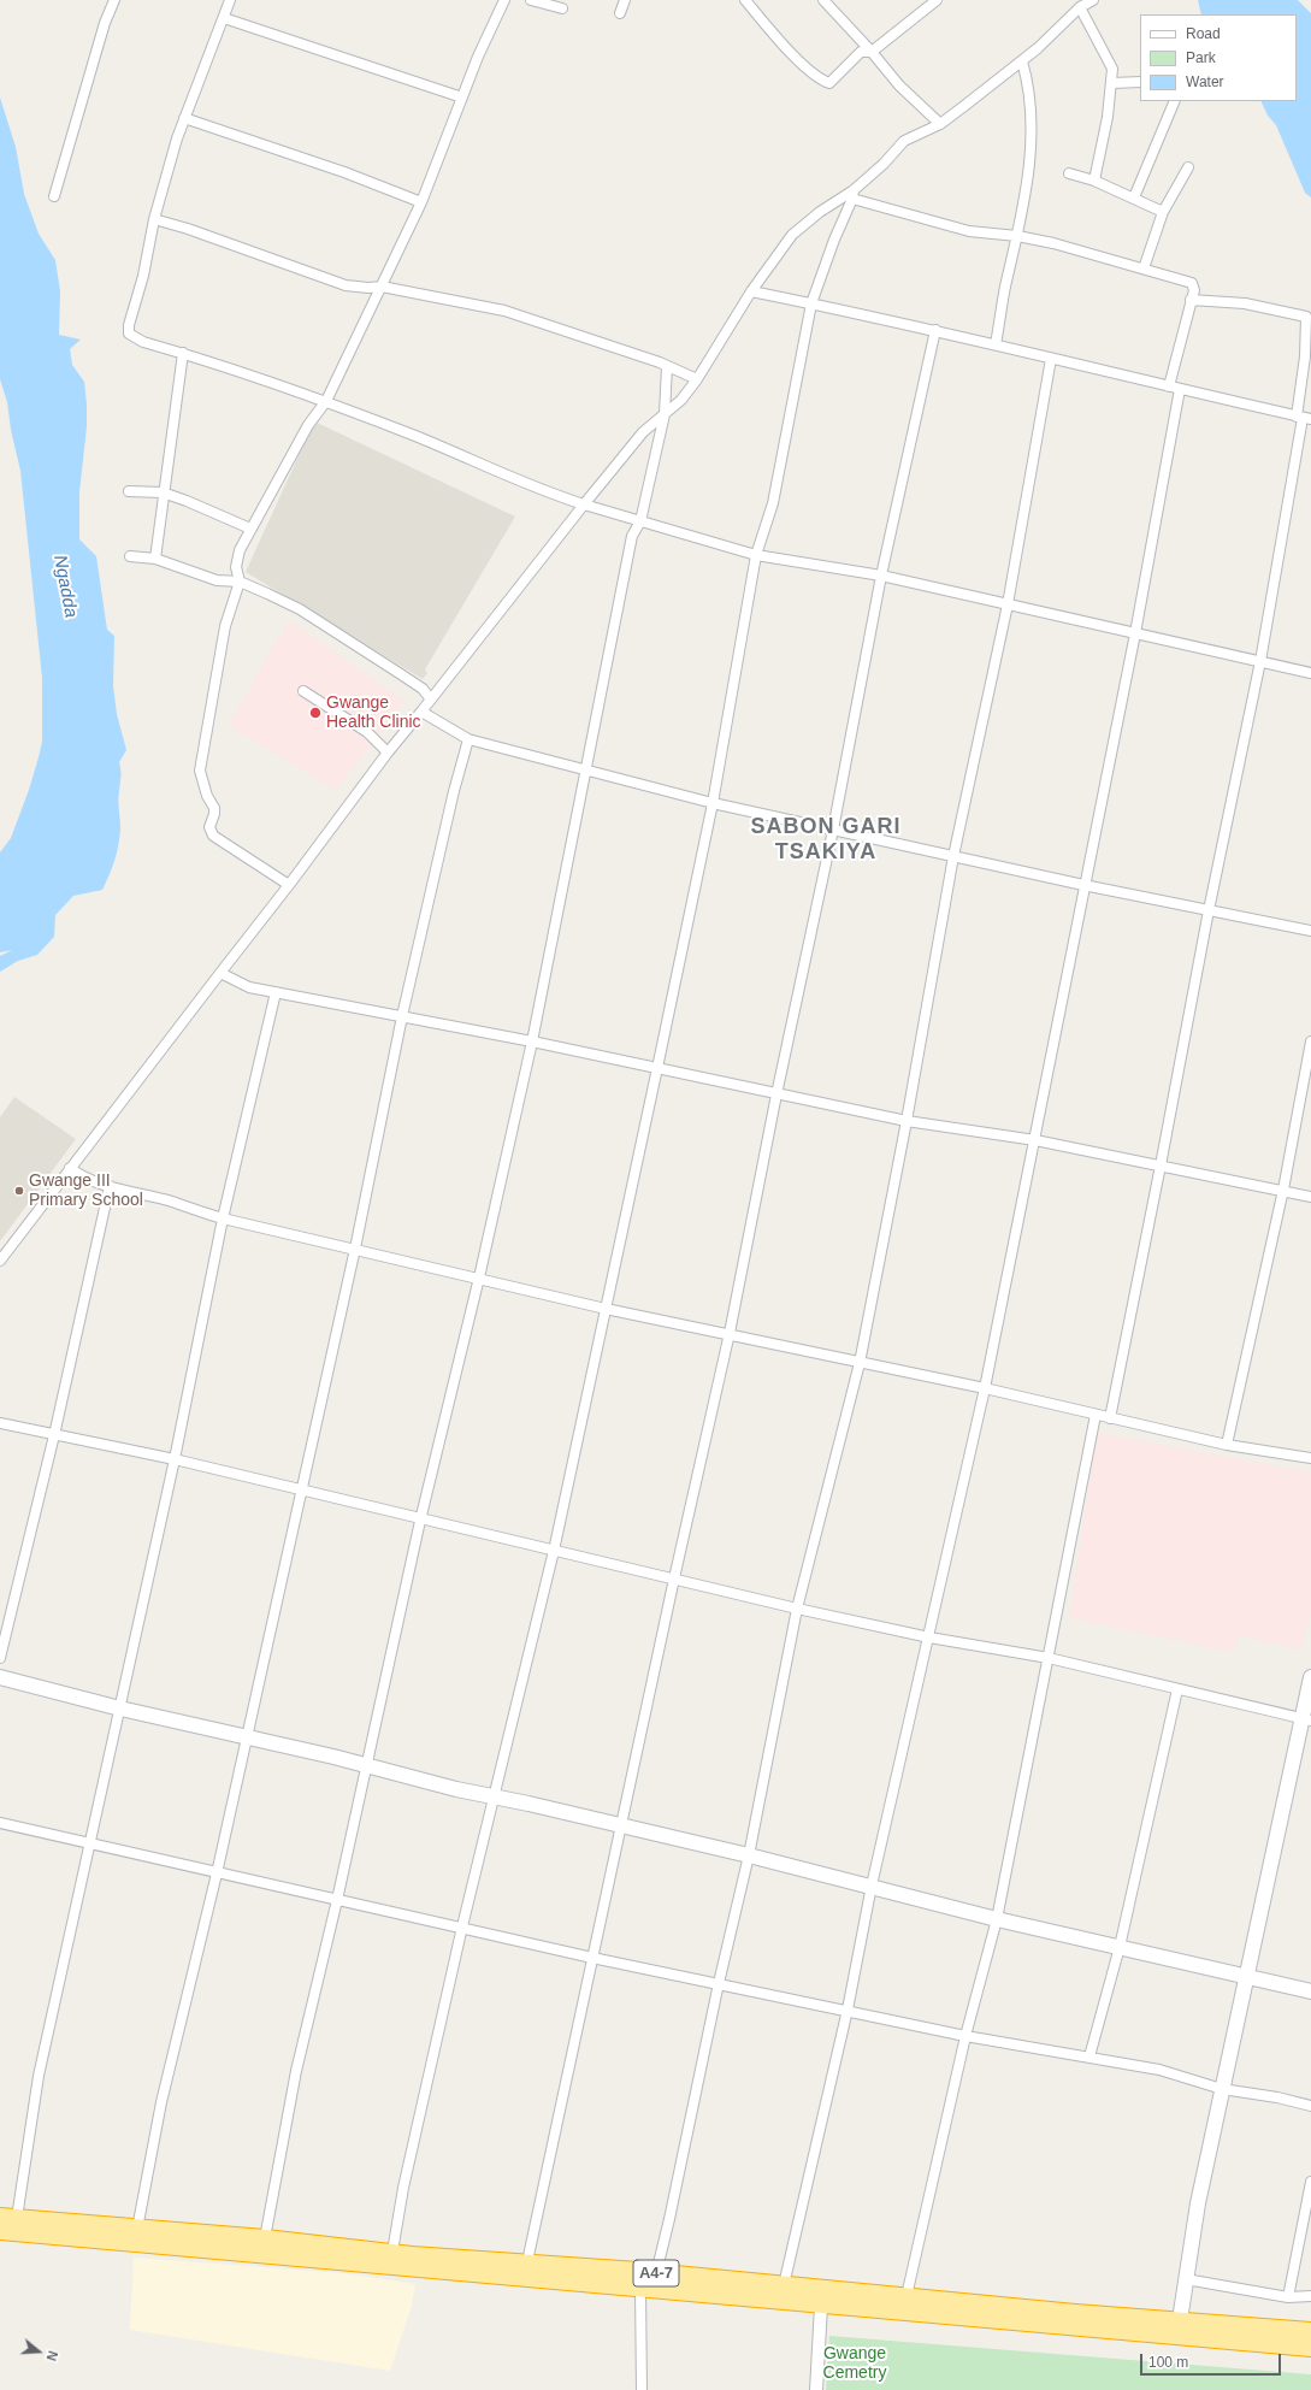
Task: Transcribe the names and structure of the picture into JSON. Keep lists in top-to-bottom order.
{
  "streets": {
    "highway": ["A4-7"]
  },
  "districts": ["SABON GARI TSAKIYA"],
  "water": ["Ngadda"],
  "parks": ["Gwange Cemetry"],
  "places": ["Gwange Health Clinic", "Gwange III Primary School"],
  "legend": ["Road", "Park", "Water"],
  "scale_bar": "100 m",
  "north": "right"
}
